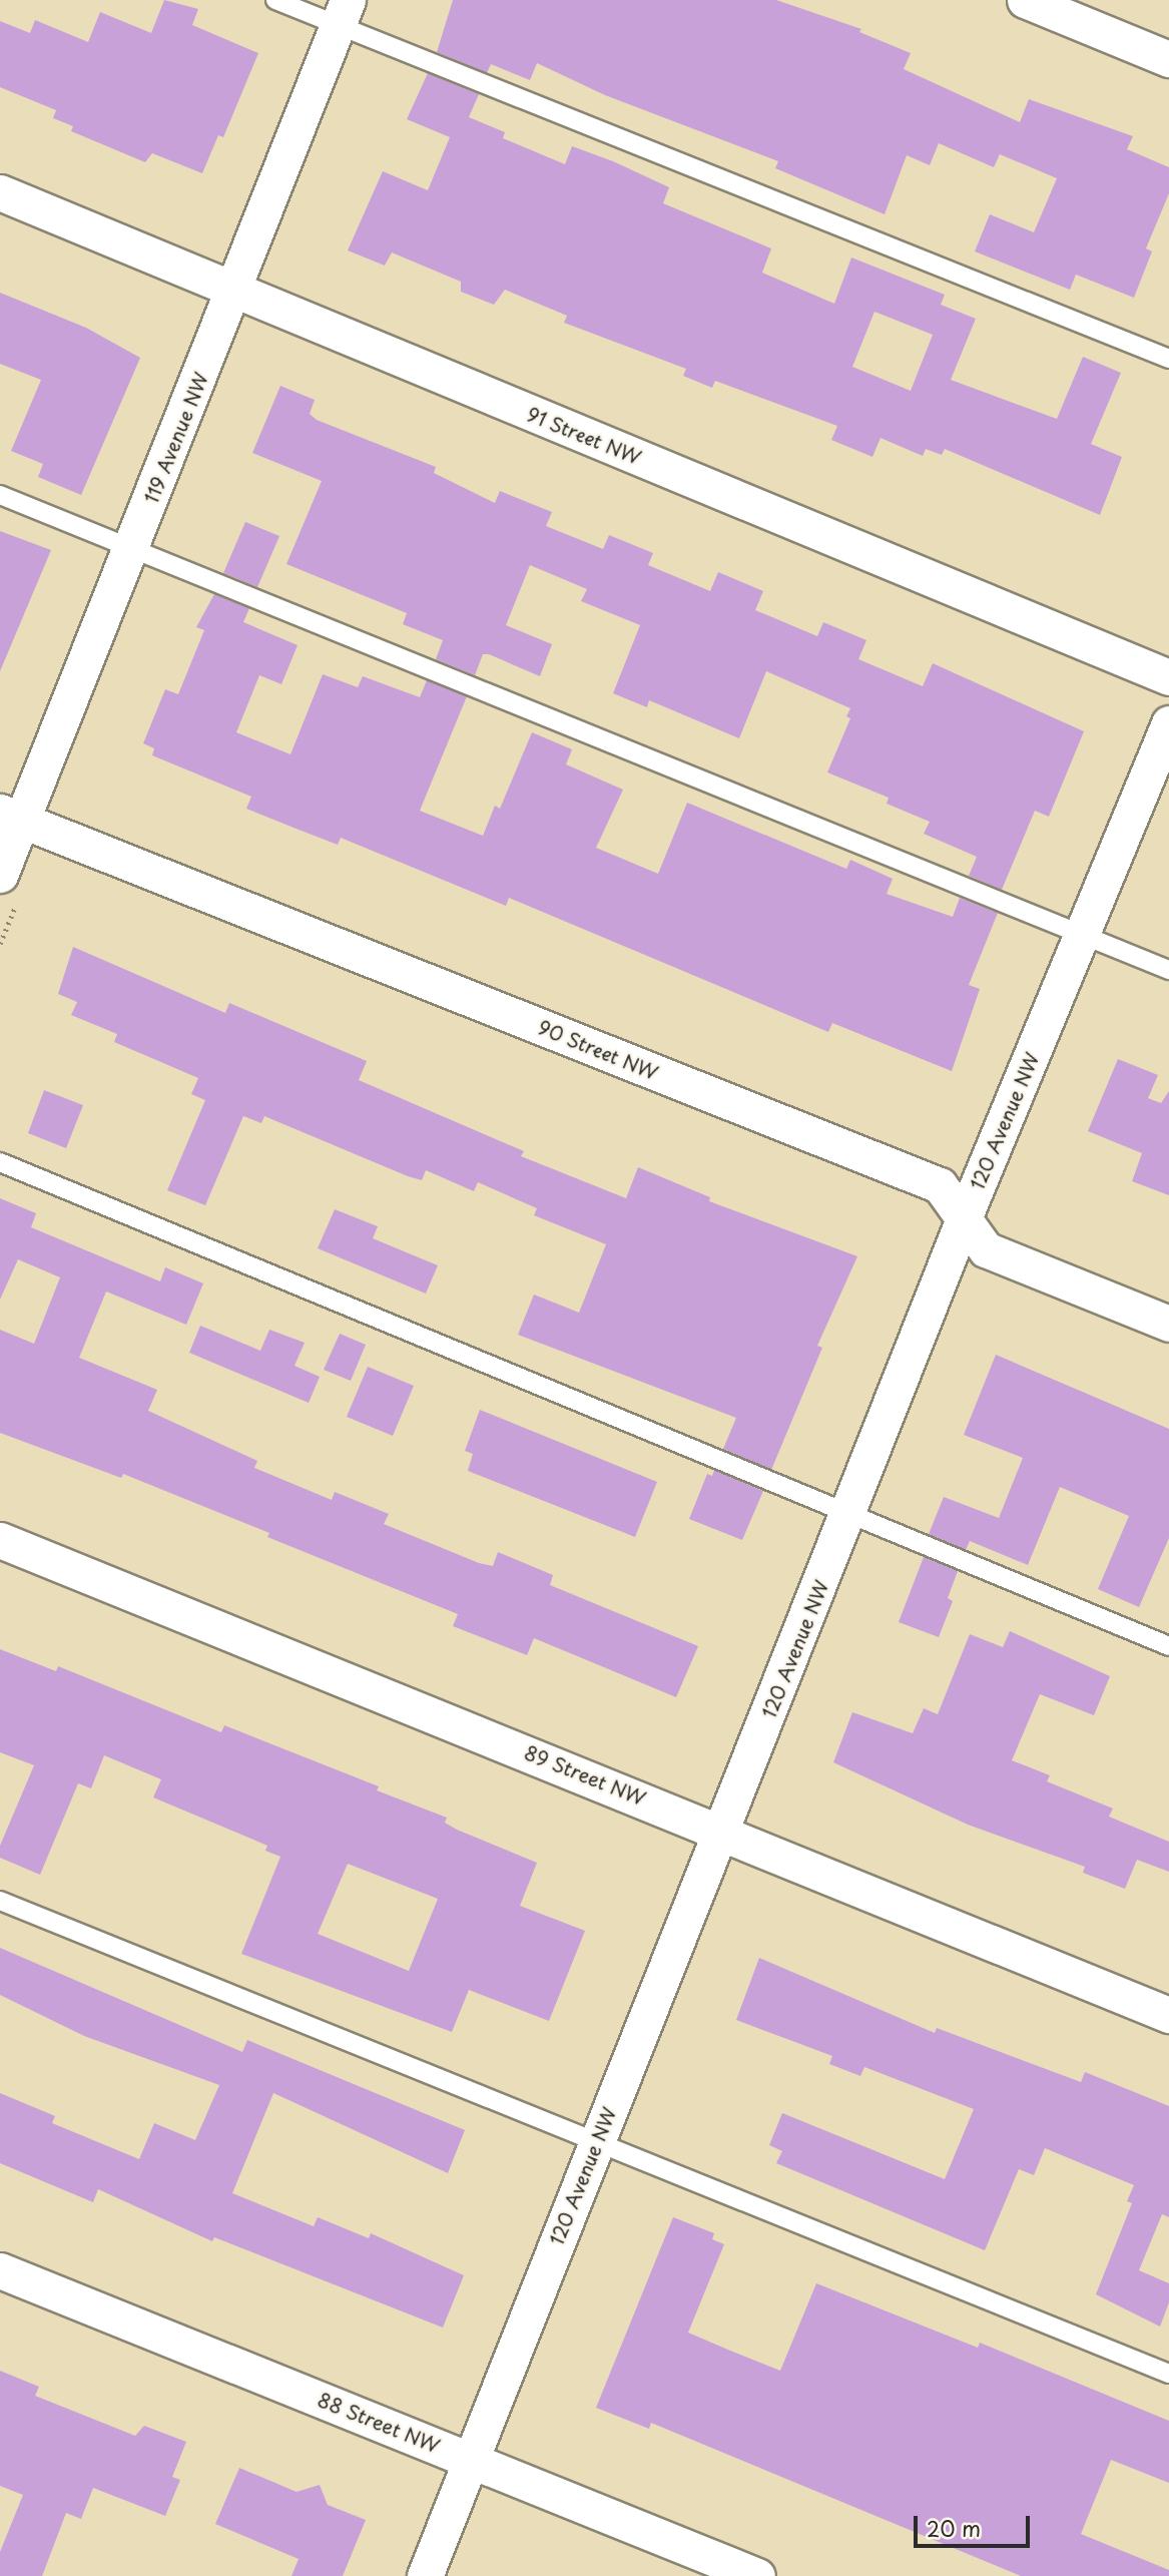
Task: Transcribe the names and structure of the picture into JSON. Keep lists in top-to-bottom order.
{
  "streets": {
    "street": [
      "91 Street NW",
      "119 Avenue NW",
      "90 Street NW",
      "120 Avenue NW",
      "89 Street NW",
      "88 Street NW"
    ]
  },
  "crossings": [
    ["91 Street NW", "119 Avenue NW"],
    ["119 Avenue NW", "90 Street NW"],
    ["90 Street NW", "120 Avenue NW"],
    ["120 Avenue NW", "89 Street NW"],
    ["120 Avenue NW", "88 Street NW"]
  ],
  "scale_bar": "20 m"
}
